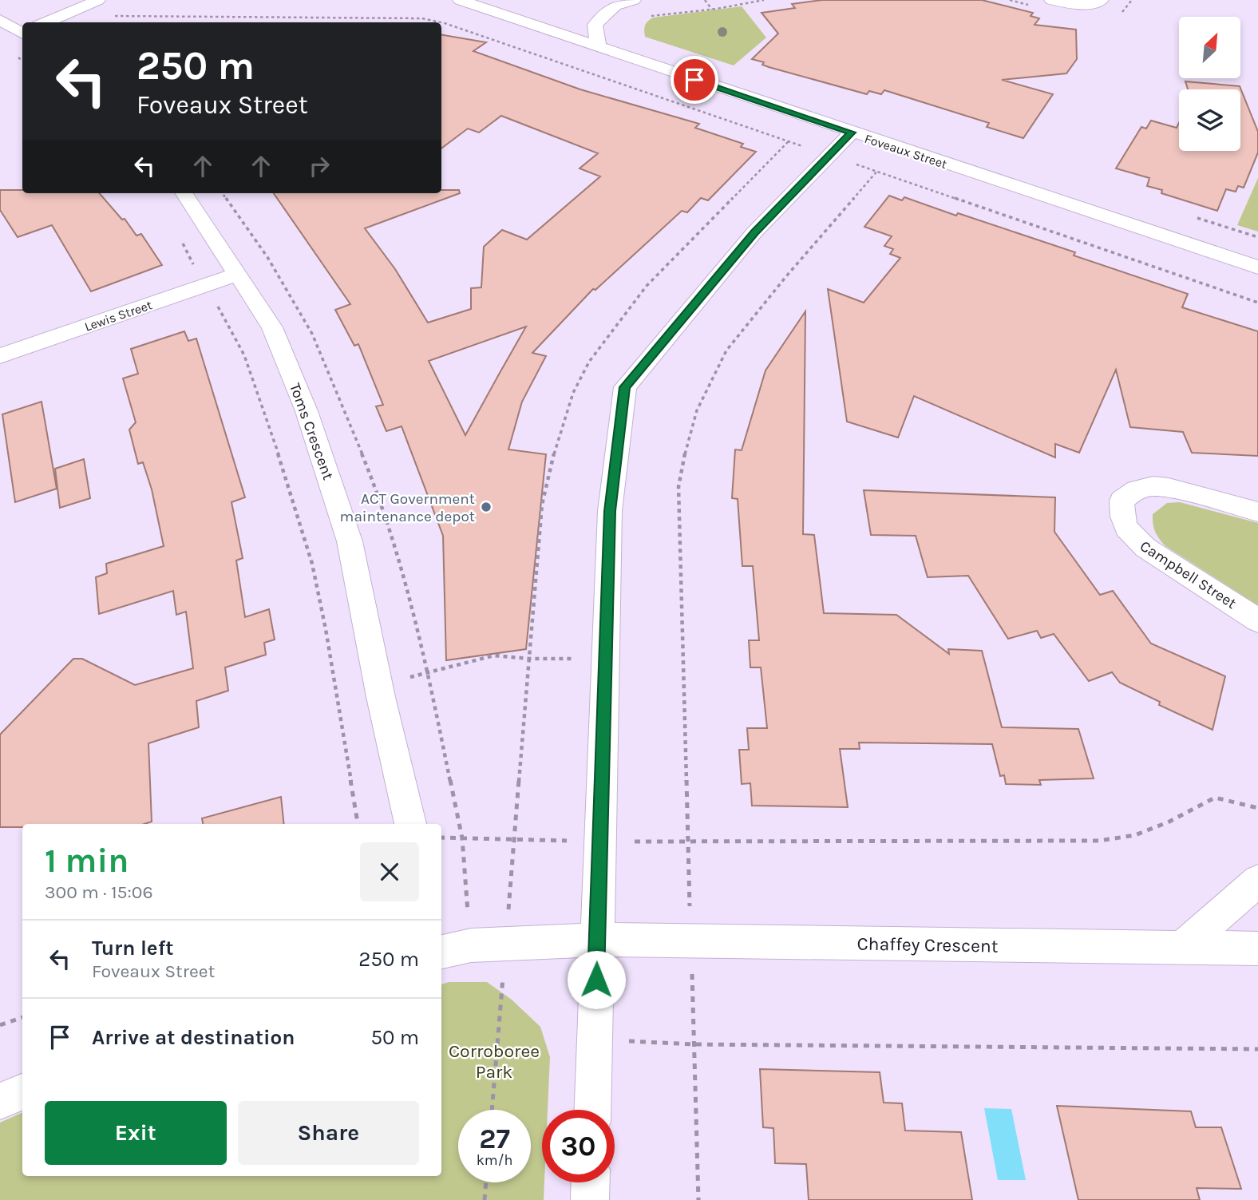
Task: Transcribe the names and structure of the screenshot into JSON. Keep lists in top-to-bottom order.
{
  "streets": {
    "street": [
      "Foveaux Street",
      "Lewis Street",
      "Toms Crescent",
      "Campbell Street",
      "Chaffey Crescent"
    ]
  },
  "crossings": [
    ["Lewis Street", "Toms Crescent"]
  ],
  "parks": ["Corroboree Park"],
  "places": ["ACT Government maintenance depot"],
  "north": "top right",
  "page": {
    "turn": ["250 m", "Foveaux Street"],
    "heading": ["1 min", "300 m · 15:06"],
    "list": [
      {
        "name": "Turn left",
        "note": "Foveaux Street",
        "value": "250 m"
      },
      {
        "name": "Arrive at destination",
        "value": "50 m"
      }
    ],
    "buttons": ["Exit", "Share"],
    "speed": "27 km/h",
    "limit": "30"
  }
}
